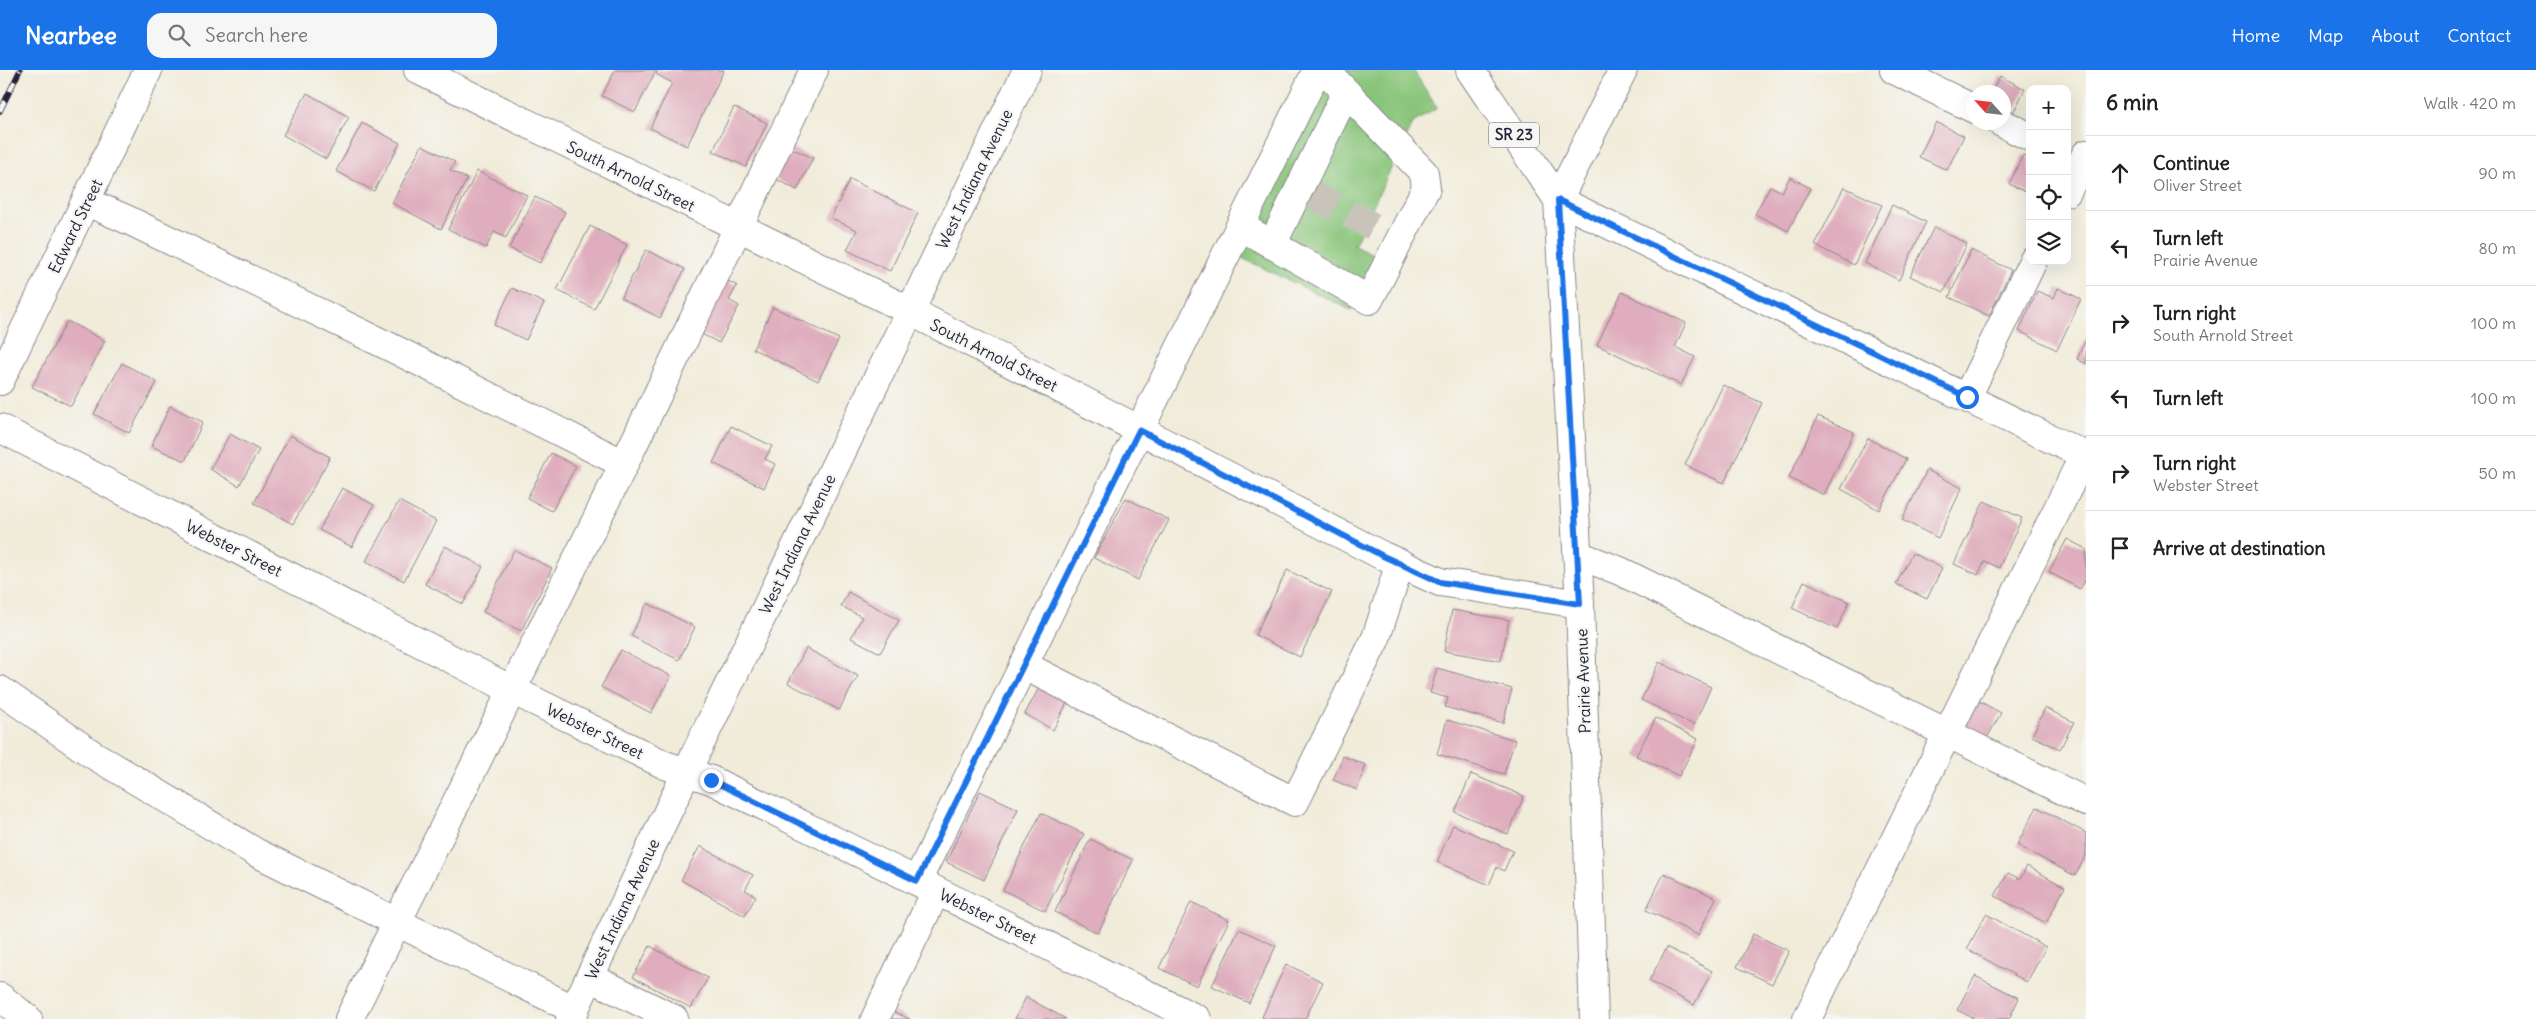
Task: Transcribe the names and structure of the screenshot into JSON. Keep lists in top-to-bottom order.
{
  "streets": {
    "street": [
      "SR 23",
      "South Arnold Street",
      "West Indiana Avenue",
      "Edward Street",
      "Webster Street",
      "Prairie Avenue"
    ]
  },
  "crossings": [
    ["SR 23", "Prairie Avenue"],
    ["South Arnold Street", "West Indiana Avenue"],
    ["South Arnold Street", "Prairie Avenue"],
    ["West Indiana Avenue", "Webster Street"]
  ],
  "north": "top left",
  "page": {
    "header": "Nearbee",
    "search": "Search here",
    "nav": [
      "Home",
      "Map",
      "About",
      "Contact"
    ],
    "heading": ["6 min", "Walk · 420 m"],
    "map_buttons": ["+", "−"],
    "list": [
      ["Continue", "Oliver Street", "90 m"],
      ["Turn left", "Prairie Avenue", "80 m"],
      ["Turn right", "South Arnold Street", "100 m"],
      ["Turn left", "100 m"],
      ["Turn right", "Webster Street", "50 m"],
      "Arrive at destination"
    ]
  }
}
